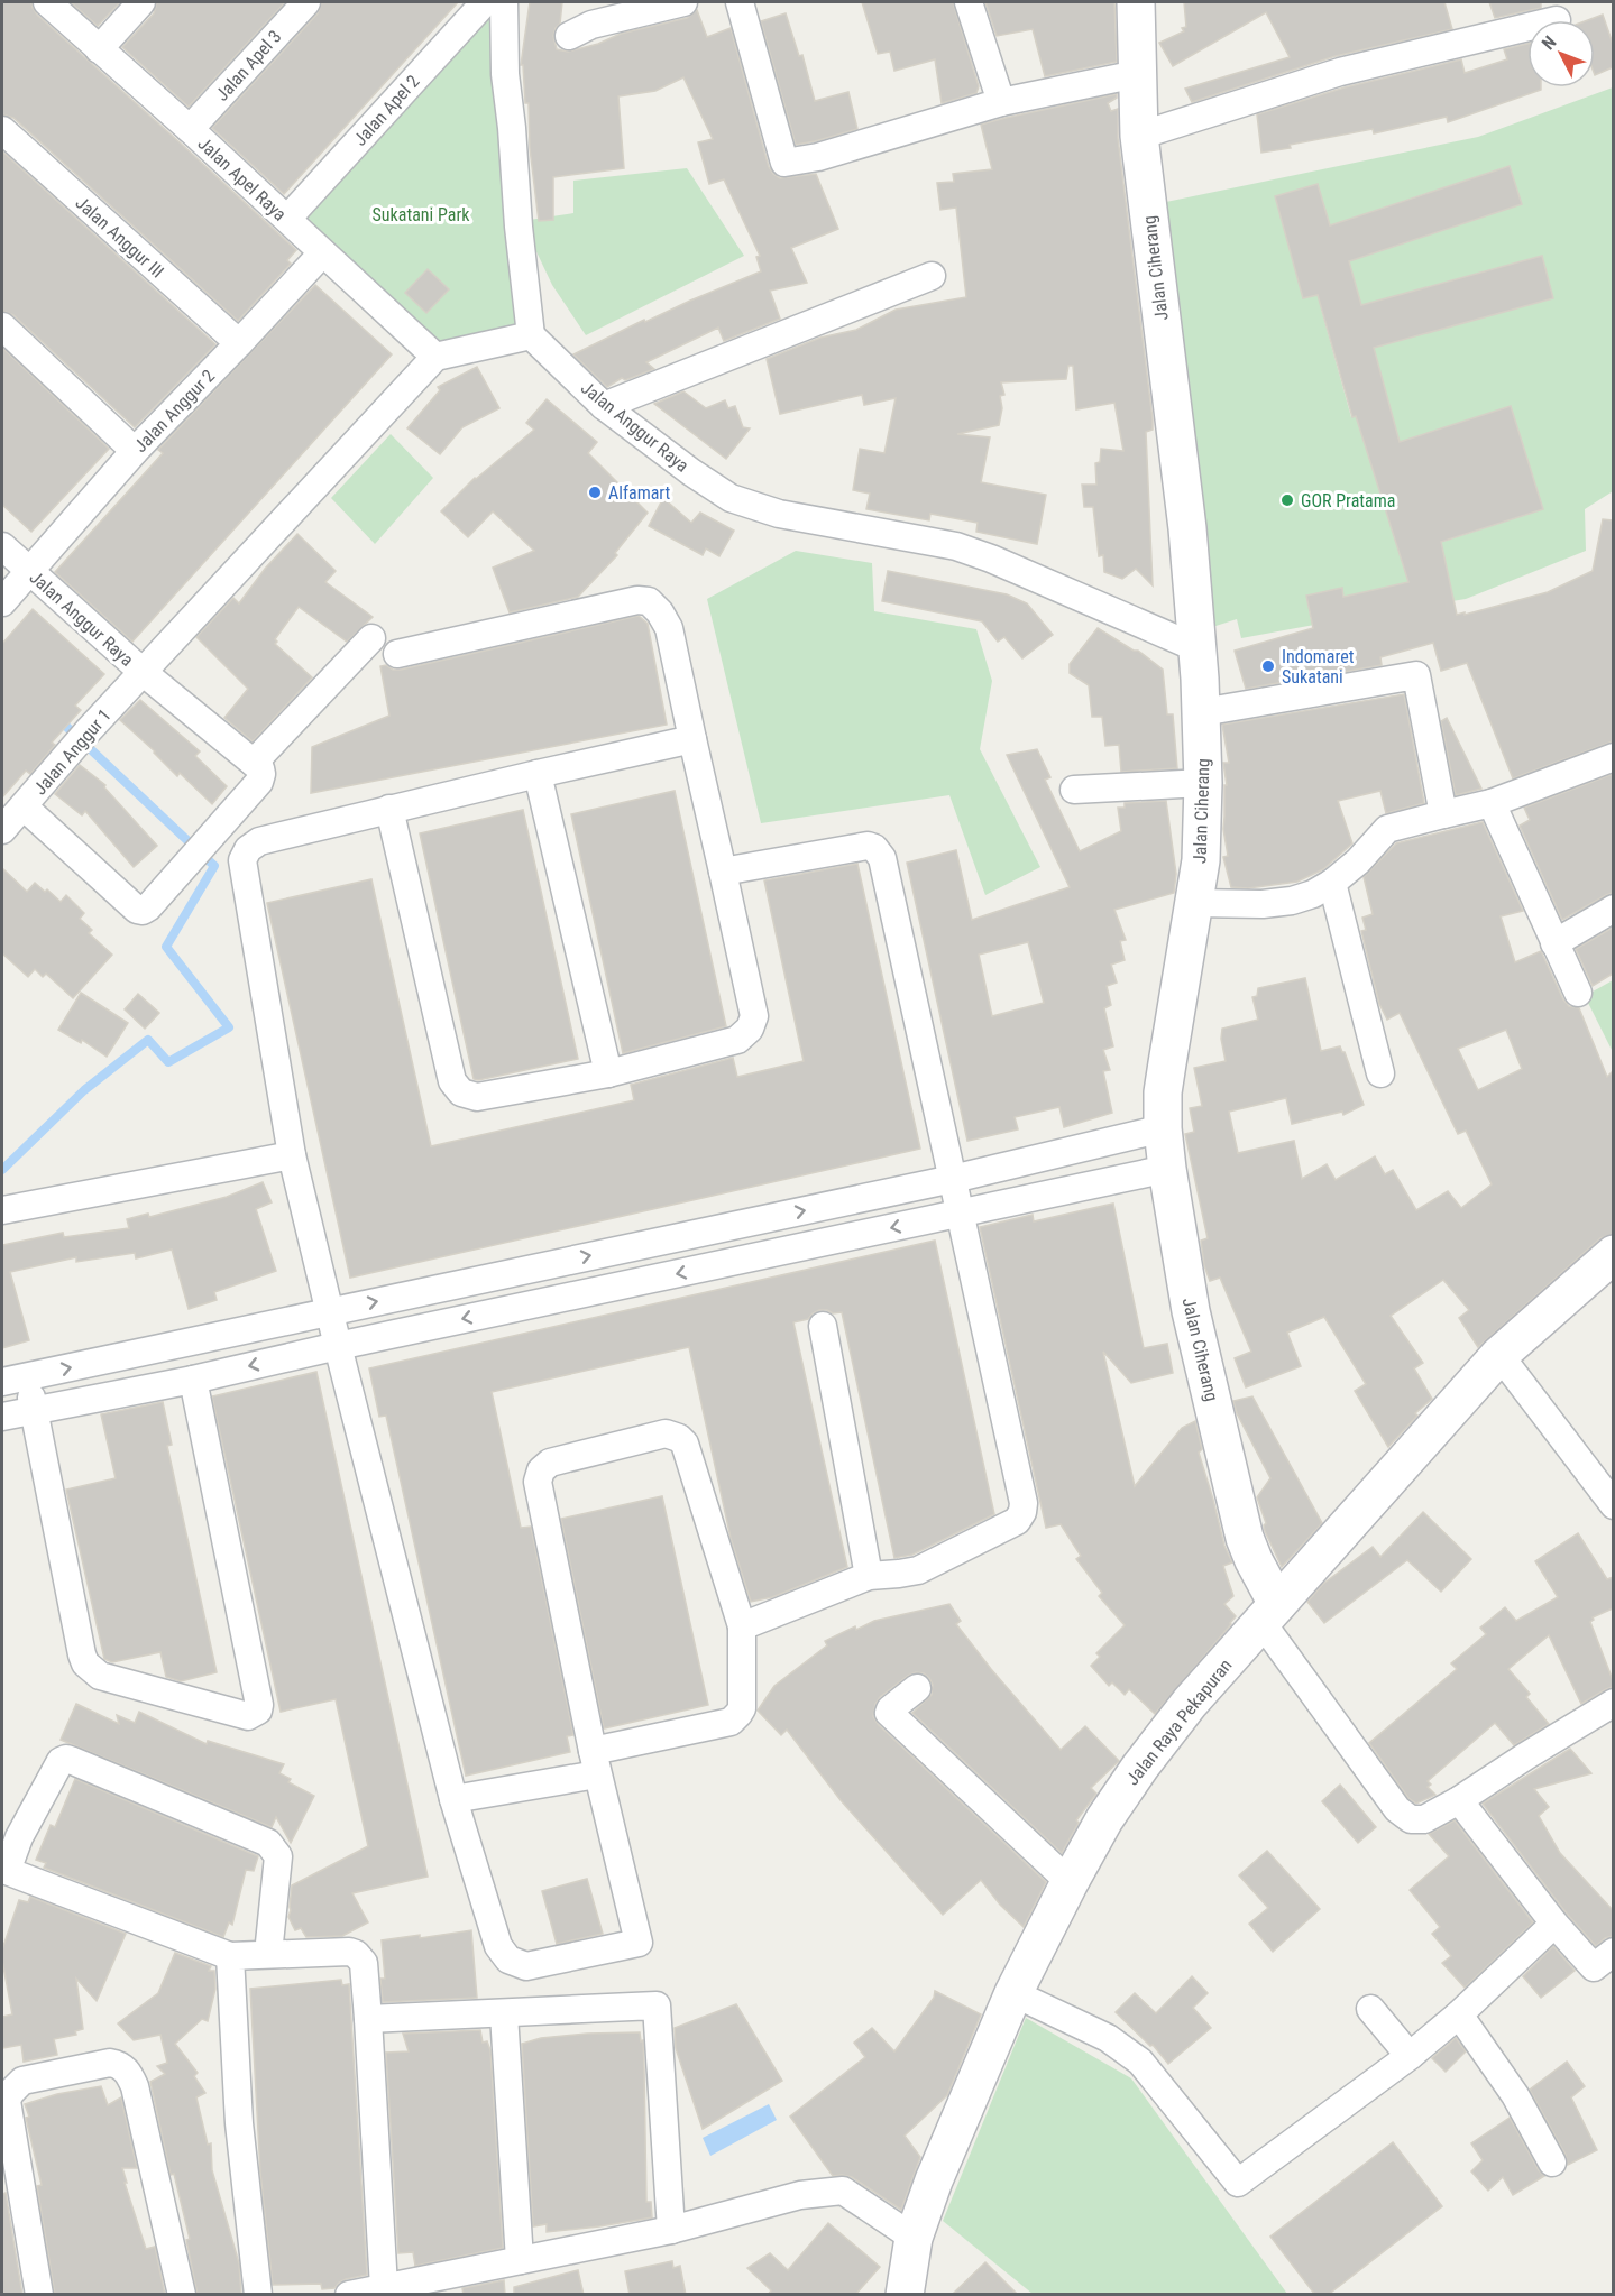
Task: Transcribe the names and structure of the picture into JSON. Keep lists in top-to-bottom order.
{
  "streets": {
    "street": [
      "Jalan Apel 3",
      "Jalan Apel 2",
      "Jalan Apel Raya",
      "Jalan Anggur III",
      "Jalan Ciherang",
      "Jalan Anggur 2",
      "Jalan Anggur Raya",
      "Jalan Anggur 1",
      "Jalan Raya Pekapuran"
    ]
  },
  "crossings": [
    ["Jalan Apel 3", "Jalan Apel Raya"],
    ["Jalan Apel 2", "Jalan Apel Raya"],
    ["Jalan Apel Raya", "Jalan Anggur 2"],
    ["Jalan Apel Raya", "Jalan Anggur Raya"],
    ["Jalan Anggur III", "Jalan Anggur 2"],
    ["Jalan Ciherang", "Jalan Anggur Raya"],
    ["Jalan Ciherang", "Jalan Raya Pekapuran"],
    ["Jalan Anggur 2", "Jalan Anggur Raya"],
    ["Jalan Anggur Raya", "Jalan Anggur 1"]
  ],
  "parks": ["Sukatani Park"],
  "places": ["Alfamart", "GOR Pratama", "Indomaret Sukatani"],
  "north": "top left"
}
